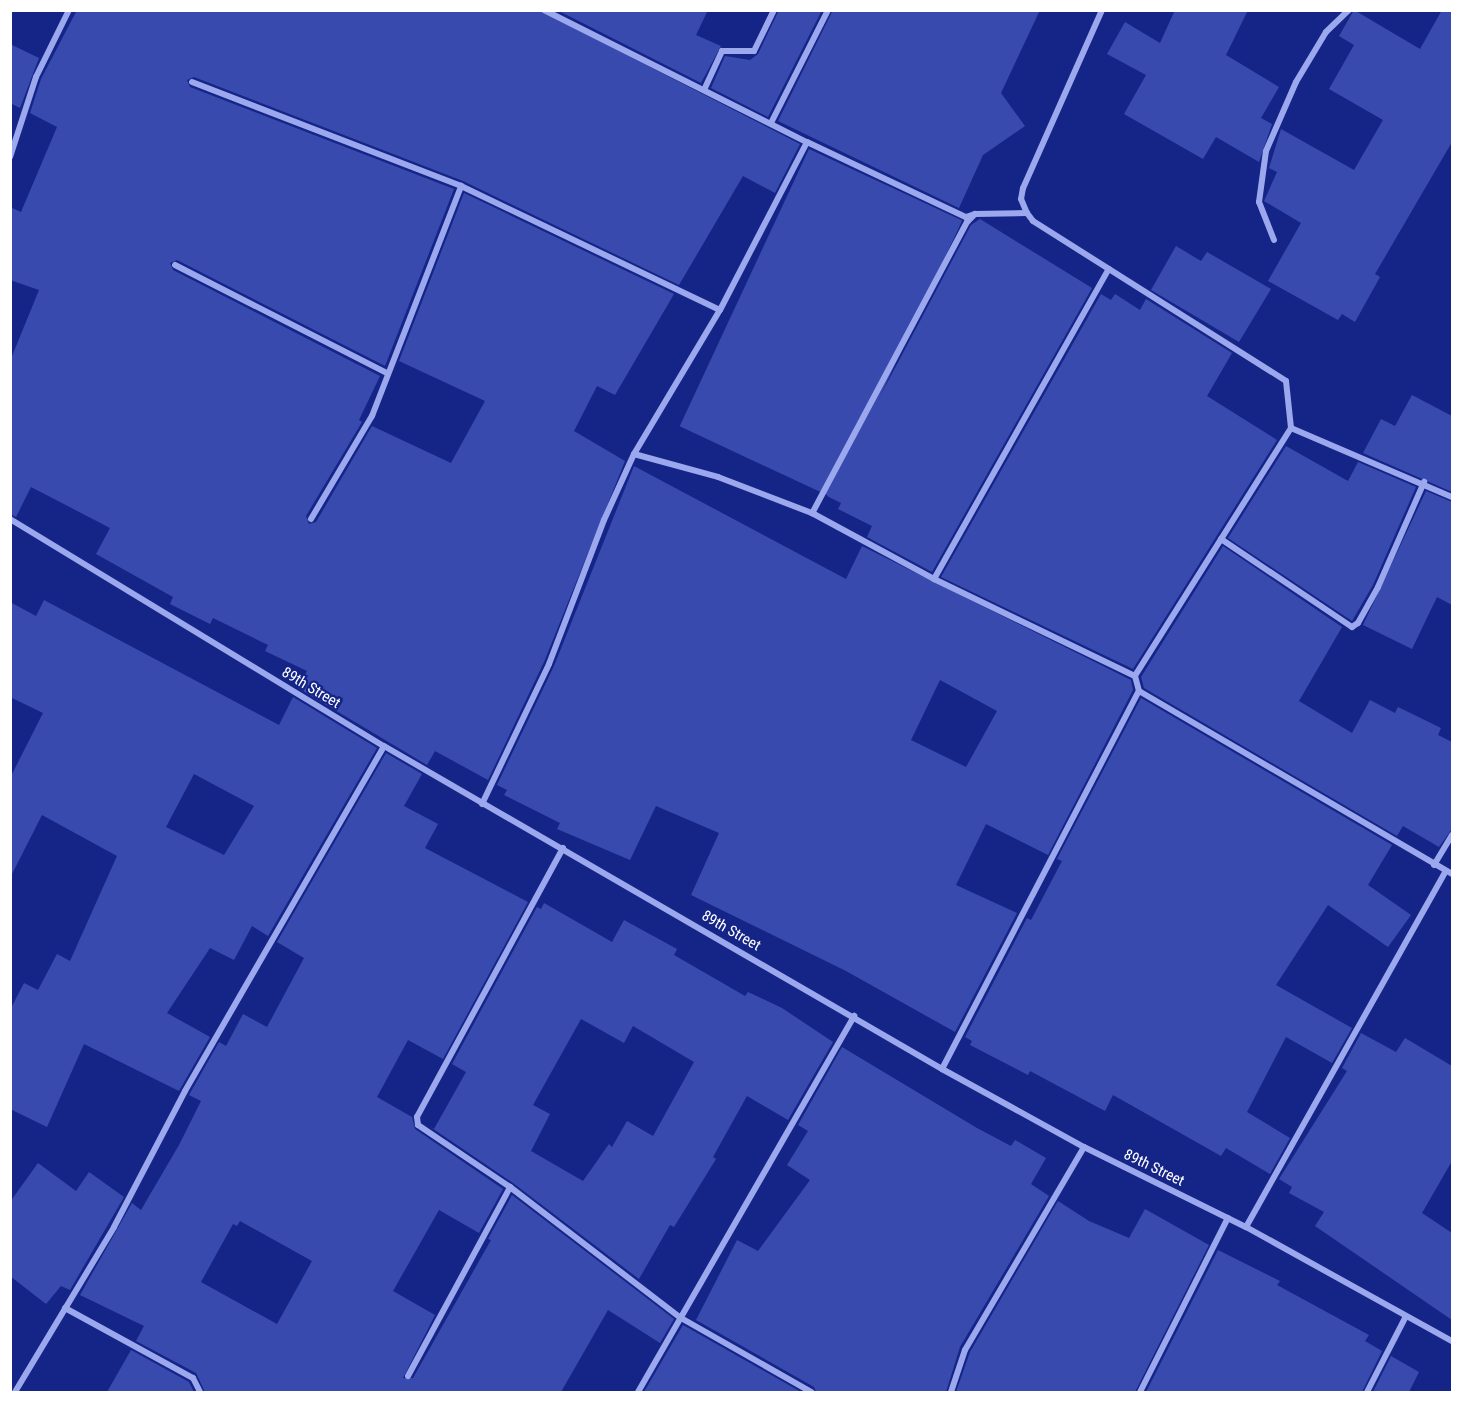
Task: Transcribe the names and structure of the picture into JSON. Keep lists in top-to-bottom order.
{
  "streets": {
    "street": ["89th Street"]
  }
}
